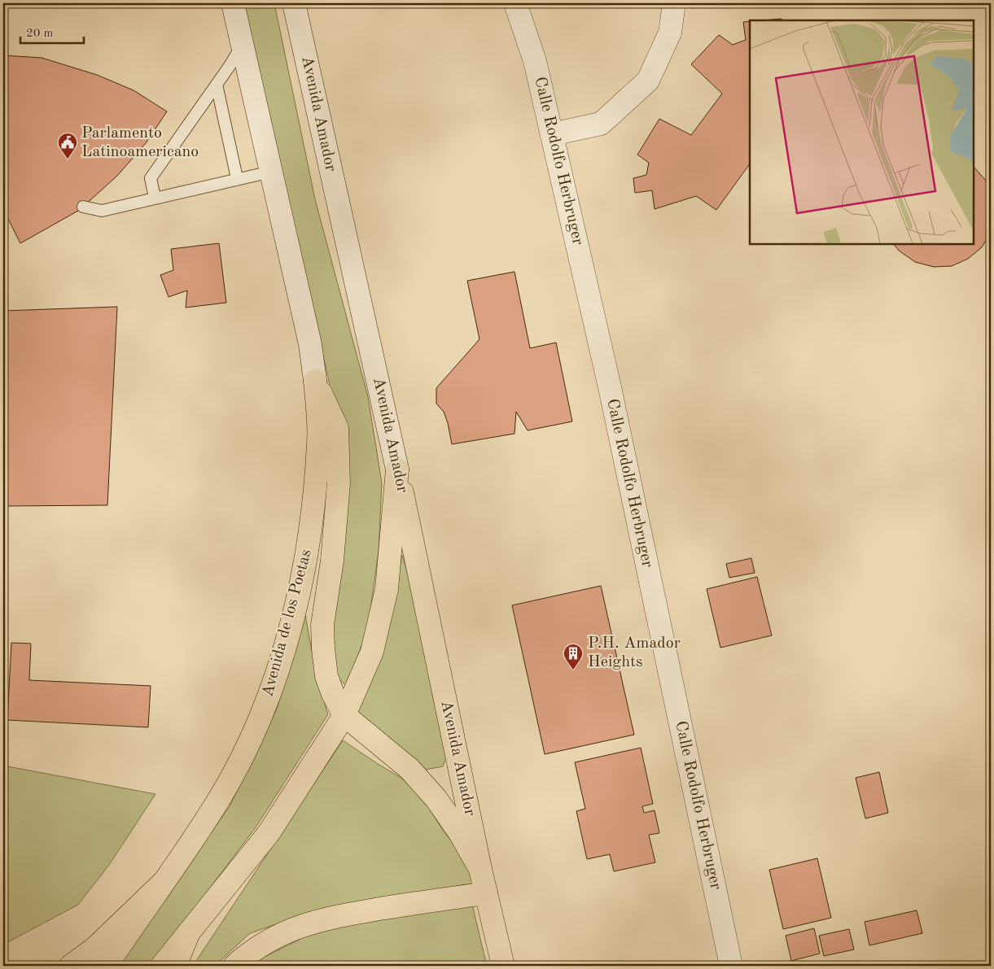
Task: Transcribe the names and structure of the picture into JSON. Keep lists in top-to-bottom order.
{
  "streets": {
    "main road": ["Avenida Amador", "Avenida de los Poetas"],
    "street": ["Calle Rodolfo Herbruger"]
  },
  "places": {
    "public building": ["Parlamento Latinoamericano"],
    "building": ["P.H. Amador Heights"]
  },
  "scale_bar": "20 m"
}
